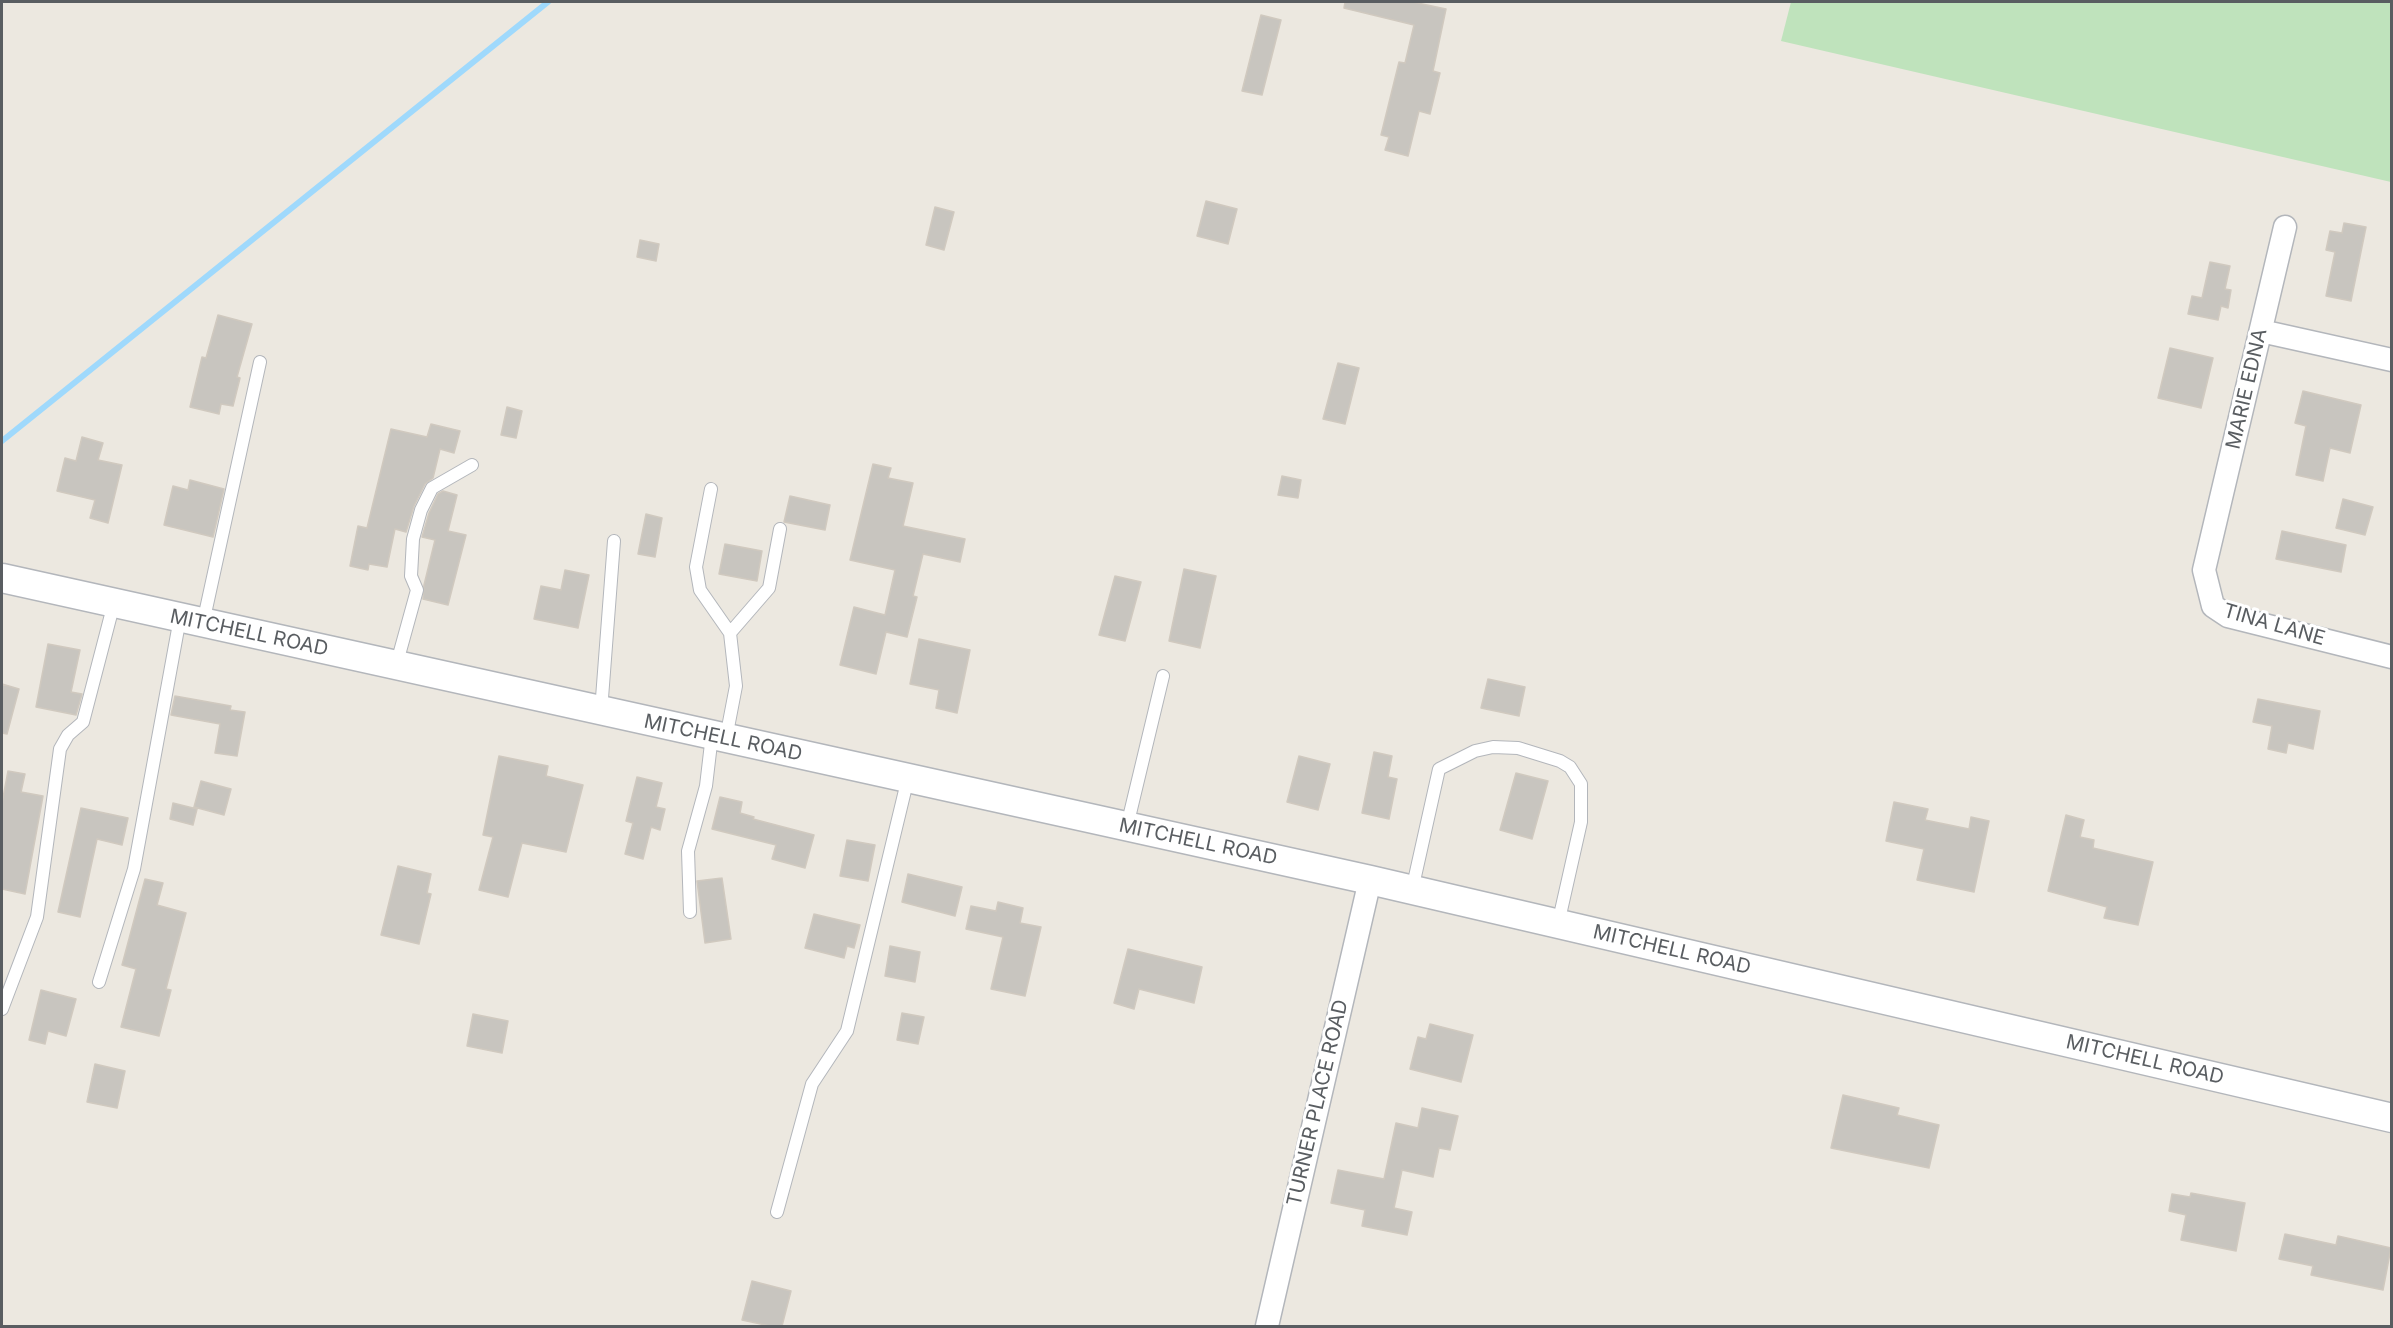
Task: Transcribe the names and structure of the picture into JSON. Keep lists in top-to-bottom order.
{
  "streets": {
    "street": [
      "MARIE EDNA",
      "TINA LANE",
      "MITCHELL ROAD",
      "TURNER PLACE ROAD"
    ]
  },
  "crossings": [
    ["MARIE EDNA", "TINA LANE"],
    ["MITCHELL ROAD", "TURNER PLACE ROAD"]
  ]
}
